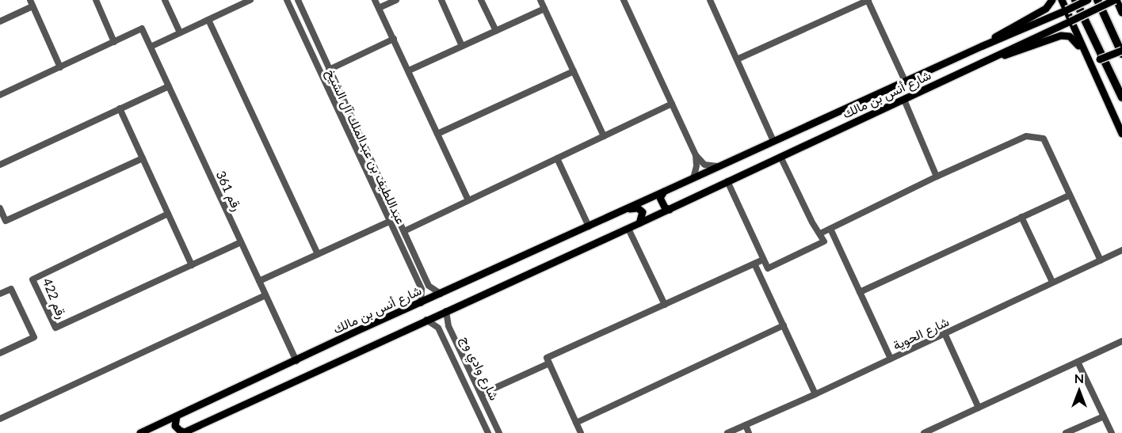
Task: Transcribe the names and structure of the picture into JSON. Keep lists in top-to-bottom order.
{
  "streets": {
    "main road": ["شارع أنس بن مالك"],
    "street": [
      "عبداللطيف بن عبدالملك آل الشيخ",
      "رقم 361",
      "رقم 422",
      "شارع الحوية",
      "شارع وادي وج"
    ]
  },
  "crossings": [
    ["شارع أنس بن مالك", "عبداللطيف بن عبدالملك آل الشيخ"],
    ["شارع أنس بن مالك", "رقم 361"],
    ["شارع أنس بن مالك", "شارع وادي وج"],
    ["رقم 361", "رقم 422"]
  ],
  "north": "top"
}
